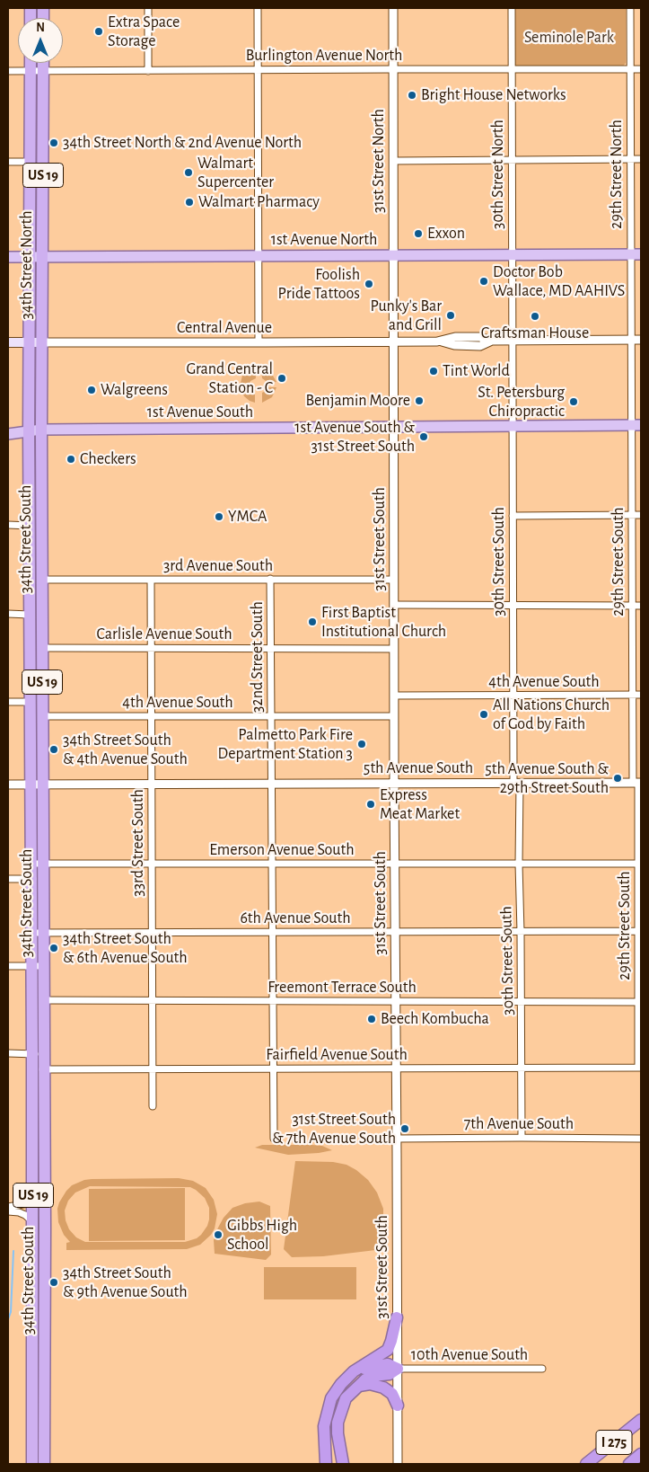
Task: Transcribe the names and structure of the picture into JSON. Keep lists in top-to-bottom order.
{
  "streets": {
    "highway": [
      "US 19",
      "34th Street North",
      "34th Street South",
      "I 275"
    ],
    "main road": ["1st Avenue North", "Central Avenue", "1st Avenue South"],
    "street": [
      "Burlington Avenue North",
      "31st Street North",
      "30th Street North",
      "29th Street North",
      "31st Street South",
      "30th Street South",
      "29th Street South",
      "3rd Avenue South",
      "Carlisle Avenue South",
      "32nd Street South",
      "4th Avenue South",
      "5th Avenue South",
      "33rd Street South",
      "Emerson Avenue South",
      "6th Avenue South",
      "Freemont Terrace South",
      "Fairfield Avenue South",
      "7th Avenue South",
      "10th Avenue South"
    ]
  },
  "crossings": [
    ["Burlington Avenue North", "31st Street North"],
    ["Burlington Avenue North", "30th Street North"],
    ["Burlington Avenue North", "29th Street North"],
    ["Burlington Avenue North", "34th Street North"],
    ["31st Street North", "1st Avenue North"],
    ["31st Street North", "Central Avenue"],
    ["31st Street North", "31st Street South"],
    ["30th Street North", "1st Avenue North"],
    ["30th Street North", "Central Avenue"],
    ["30th Street North", "30th Street South"],
    ["29th Street North", "1st Avenue North"],
    ["29th Street North", "Central Avenue"],
    ["29th Street North", "29th Street South"],
    ["1st Avenue North", "34th Street North"],
    ["34th Street North", "Central Avenue"],
    ["34th Street North", "34th Street South"],
    ["Central Avenue", "34th Street South"],
    ["Central Avenue", "31st Street South"],
    ["Central Avenue", "30th Street South"],
    ["Central Avenue", "29th Street South"],
    ["1st Avenue South", "34th Street South"],
    ["1st Avenue South", "31st Street South"],
    ["1st Avenue South", "30th Street South"],
    ["1st Avenue South", "29th Street South"],
    ["34th Street South", "3rd Avenue South"],
    ["34th Street South", "Carlisle Avenue South"],
    ["34th Street South", "4th Avenue South"],
    ["34th Street South", "5th Avenue South"],
    ["34th Street South", "Emerson Avenue South"],
    ["34th Street South", "6th Avenue South"],
    ["34th Street South", "Freemont Terrace South"],
    ["34th Street South", "Fairfield Avenue South"],
    ["31st Street South", "3rd Avenue South"],
    ["31st Street South", "Carlisle Avenue South"],
    ["31st Street South", "4th Avenue South"],
    ["31st Street South", "5th Avenue South"],
    ["31st Street South", "Emerson Avenue South"],
    ["31st Street South", "6th Avenue South"],
    ["31st Street South", "Freemont Terrace South"],
    ["31st Street South", "Fairfield Avenue South"],
    ["31st Street South", "7th Avenue South"],
    ["31st Street South", "10th Avenue South"],
    ["30th Street South", "4th Avenue South"],
    ["30th Street South", "5th Avenue South"],
    ["30th Street South", "Emerson Avenue South"],
    ["30th Street South", "6th Avenue South"],
    ["30th Street South", "Freemont Terrace South"],
    ["30th Street South", "Fairfield Avenue South"],
    ["30th Street South", "7th Avenue South"],
    ["29th Street South", "4th Avenue South"],
    ["29th Street South", "5th Avenue South"],
    ["29th Street South", "Emerson Avenue South"],
    ["29th Street South", "6th Avenue South"],
    ["29th Street South", "Freemont Terrace South"],
    ["29th Street South", "Fairfield Avenue South"],
    ["3rd Avenue South", "32nd Street South"],
    ["3rd Avenue South", "33rd Street South"],
    ["Carlisle Avenue South", "32nd Street South"],
    ["Carlisle Avenue South", "33rd Street South"],
    ["32nd Street South", "4th Avenue South"],
    ["32nd Street South", "5th Avenue South"],
    ["32nd Street South", "Emerson Avenue South"],
    ["32nd Street South", "6th Avenue South"],
    ["32nd Street South", "Freemont Terrace South"],
    ["32nd Street South", "Fairfield Avenue South"],
    ["4th Avenue South", "33rd Street South"],
    ["5th Avenue South", "33rd Street South"],
    ["33rd Street South", "Emerson Avenue South"],
    ["33rd Street South", "6th Avenue South"],
    ["33rd Street South", "Freemont Terrace South"],
    ["33rd Street South", "Fairfield Avenue South"]
  ],
  "parks": ["Seminole Park"],
  "places": [
    "Extra Space Storage",
    "Bright House Networks",
    "34th Street North & 2nd Avenue North",
    "Walmart Supercenter",
    "Walmart Pharmacy",
    "Exxon",
    "Doctor Bob Wallace, MD AAHIVS",
    "Foolish Pride Tattoos",
    "Punky's Bar and Grill",
    "Craftsman House",
    "Tint World",
    "Grand Central Station - C",
    "Walgreens",
    "Benjamin Moore",
    "St. Petersburg Chiropractic",
    "1st Avenue South & 31st Street South",
    "Checkers",
    "YMCA",
    "First Baptist Institutional Church",
    "All Nations Church of God by Faith",
    "Palmetto Park Fire Department Station 3",
    "34th Street South & 4th Avenue South",
    "5th Avenue South & 29th Street South",
    "Express Meat Market",
    "34th Street South & 6th Avenue South",
    "Beech Kombucha",
    "31st Street South & 7th Avenue South",
    "Gibbs High School",
    "34th Street South & 9th Avenue South"
  ],
  "north": "top"
}
